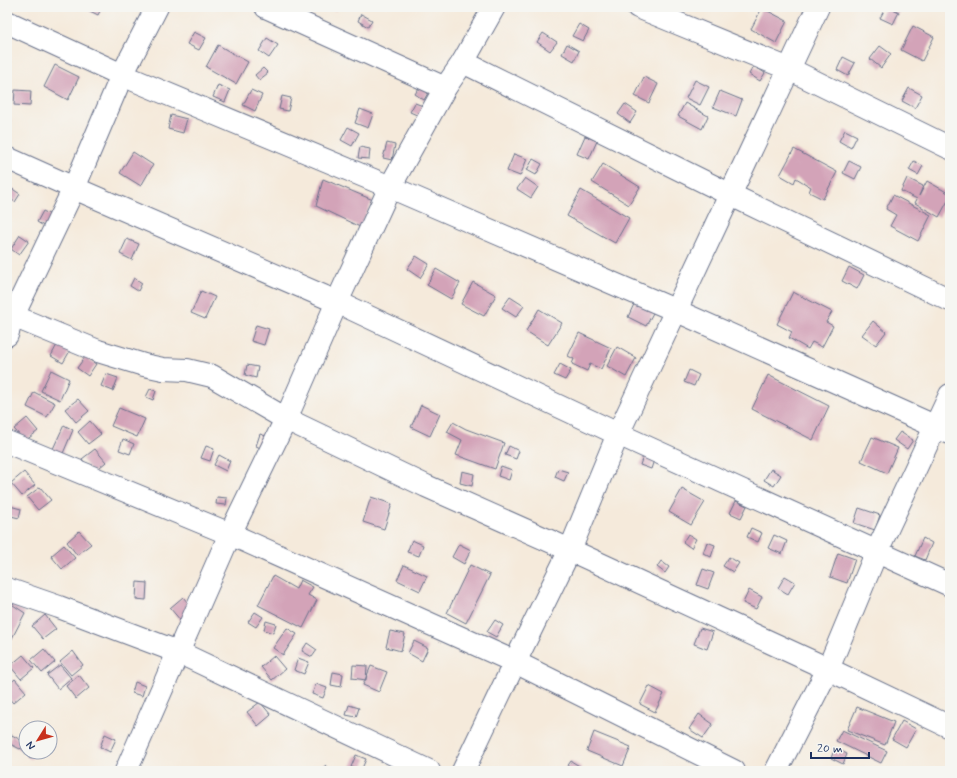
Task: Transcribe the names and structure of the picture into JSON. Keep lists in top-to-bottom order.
{
  "scale_bar": "20 m",
  "north": "bottom left"
}
